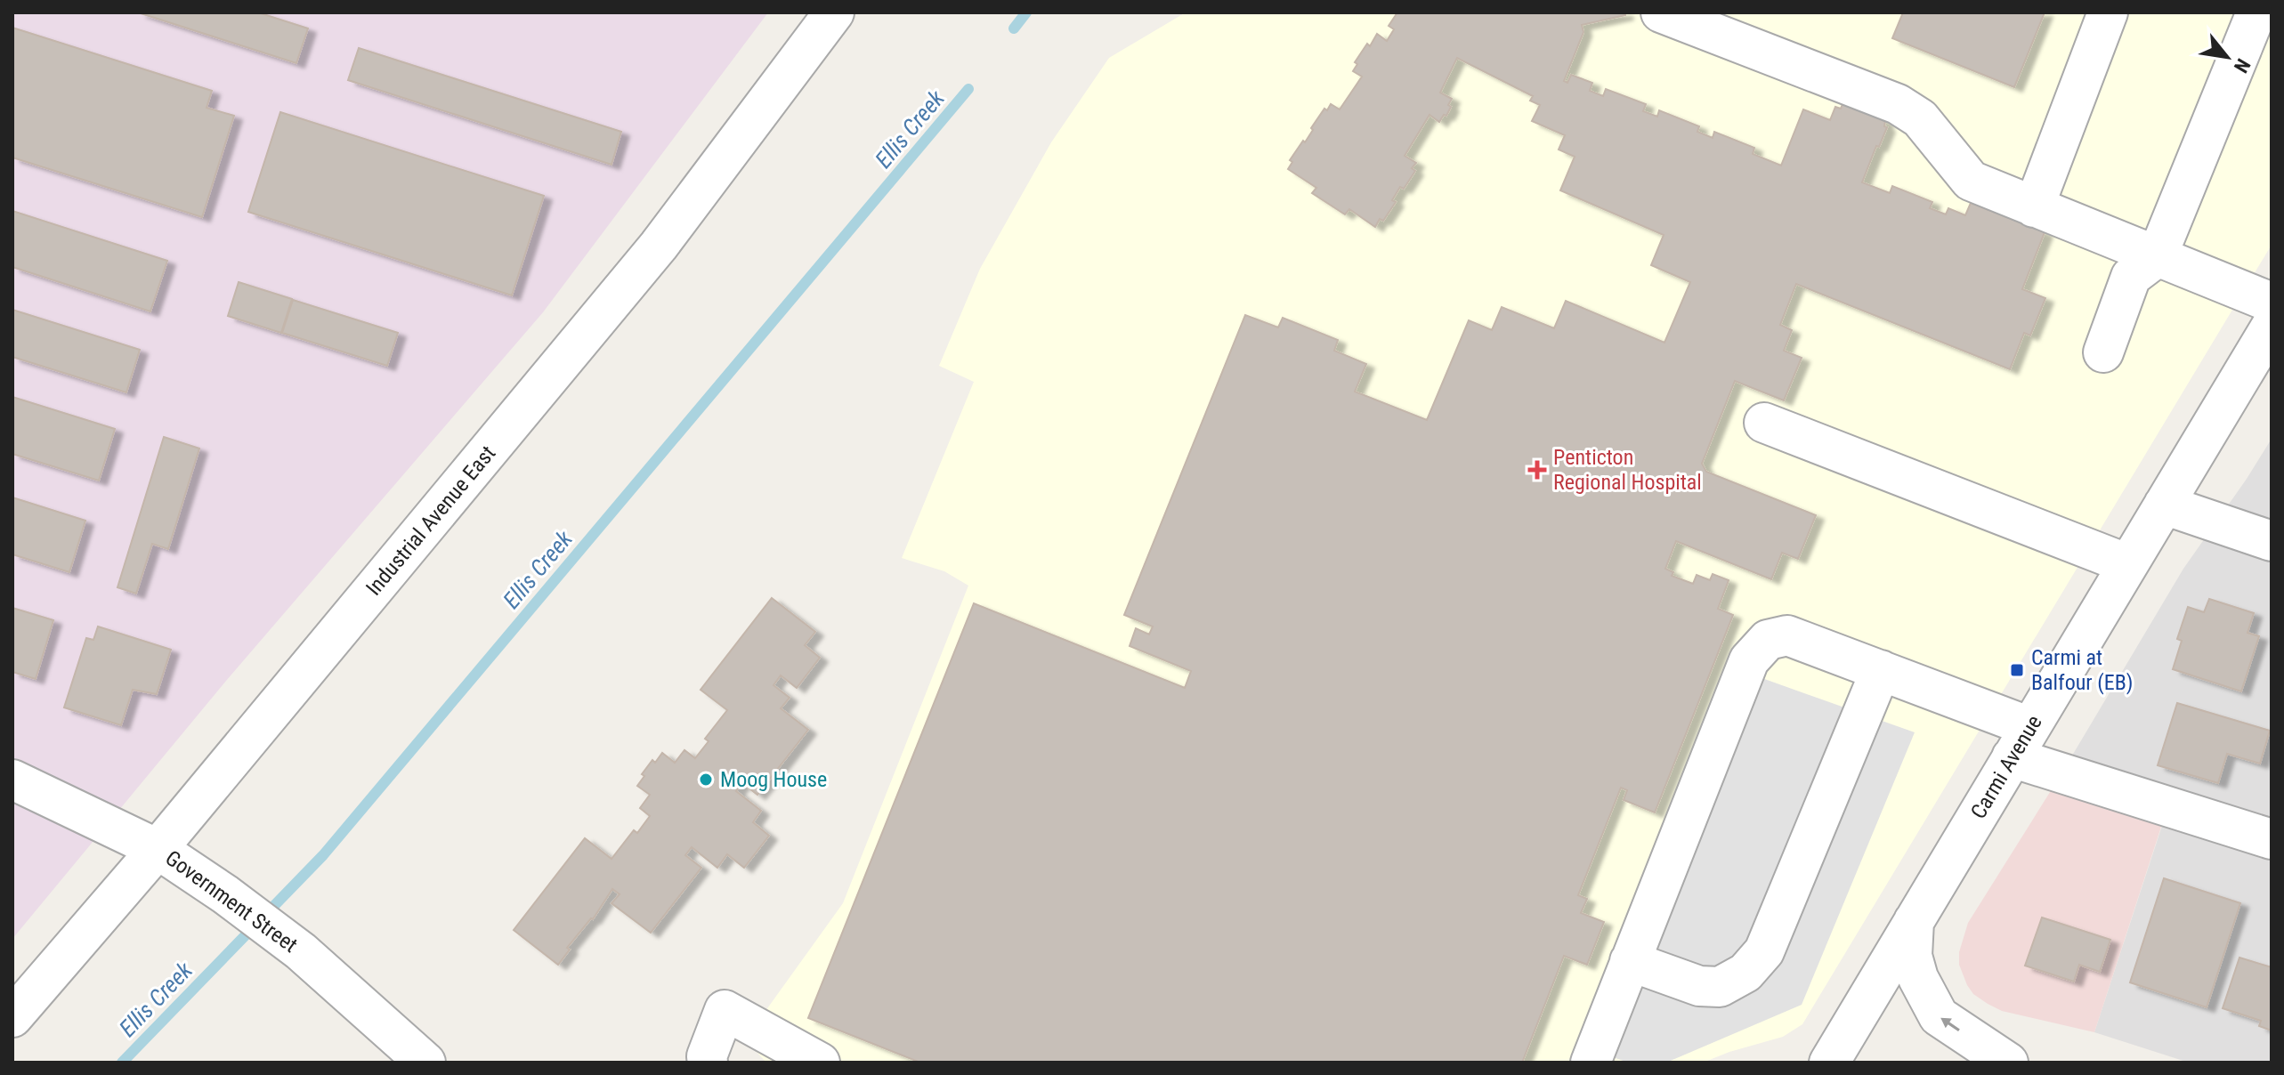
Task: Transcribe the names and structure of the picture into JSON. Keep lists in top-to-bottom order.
{
  "streets": {
    "street": ["Industrial Avenue East", "Carmi Avenue", "Government Street"]
  },
  "crossings": [
    ["Industrial Avenue East", "Government Street"]
  ],
  "water": ["Ellis Creek"],
  "places": {
    "health": ["Penticton Regional Hospital"],
    "transit": ["Carmi at Balfour (EB)"],
    "other": ["Moog House"]
  },
  "north": "bottom right"
}
